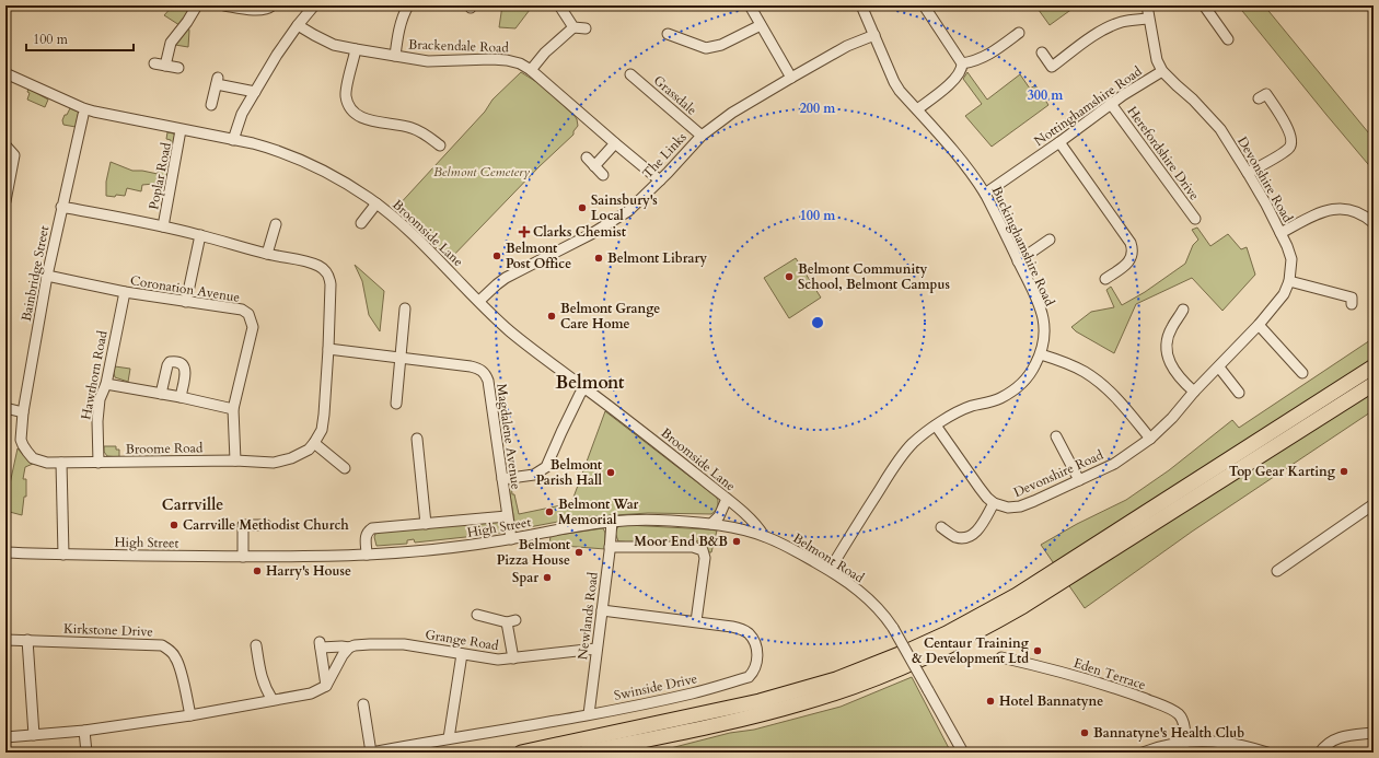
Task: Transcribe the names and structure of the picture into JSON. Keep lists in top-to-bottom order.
{
  "streets": {
    "street": [
      "Brackendale Road",
      "Grassdale",
      "Nottinghamshire Road",
      "Herefordshire Drive",
      "The Links",
      "Poplar Road",
      "Devonshire Road",
      "Broomside Lane",
      "Buckinghamshire Road",
      "Bainbridge Street",
      "Coronation Avenue",
      "Hawthorn Road",
      "Magdalene Avenue",
      "Broome Road",
      "High Street",
      "Belmont Road",
      "Newlands Road",
      "Kirkstone Drive",
      "Grange Road",
      "Eden Terrace",
      "Swinside Drive"
    ]
  },
  "crossings": [
    ["Brackendale Road", "The Links"],
    ["Grassdale", "The Links"],
    ["Nottinghamshire Road", "Herefordshire Drive"],
    ["Nottinghamshire Road", "Devonshire Road"],
    ["Nottinghamshire Road", "Buckinghamshire Road"],
    ["The Links", "Broomside Lane"],
    ["The Links", "Buckinghamshire Road"],
    ["Poplar Road", "Broomside Lane"],
    ["Broomside Lane", "High Street"],
    ["Broomside Lane", "Belmont Road"],
    ["Buckinghamshire Road", "Belmont Road"],
    ["Bainbridge Street", "Coronation Avenue"],
    ["Bainbridge Street", "Broome Road"],
    ["Coronation Avenue", "Hawthorn Road"],
    ["Coronation Avenue", "Broome Road"],
    ["Hawthorn Road", "Broome Road"],
    ["Magdalene Avenue", "High Street"],
    ["High Street", "Belmont Road"],
    ["High Street", "Newlands Road"],
    ["Newlands Road", "Grange Road"],
    ["Newlands Road", "Swinside Drive"]
  ],
  "districts": ["Belmont", "Carrville"],
  "parks": ["Belmont Cemetery"],
  "places": {
    "other": [
      "Sainsbury's Local",
      "Belmont Post Office",
      "Belmont Library",
      "Belmont Community School, Belmont Campus",
      "Belmont Grange Care Home",
      "Top Gear Karting",
      "Belmont Parish Hall",
      "Belmont War Memorial",
      "Carrville Methodist Church",
      "Moor End B&B",
      "Belmont Pizza House",
      "Harry's House",
      "Spar",
      "Centaur Training & Development Ltd",
      "Hotel Bannatyne",
      "Bannatyne's Health Club"
    ],
    "health": ["Clarks Chemist"]
  },
  "scale_bar": "100 m",
  "rings": ["300 m", "200 m", "100 m"]
}
